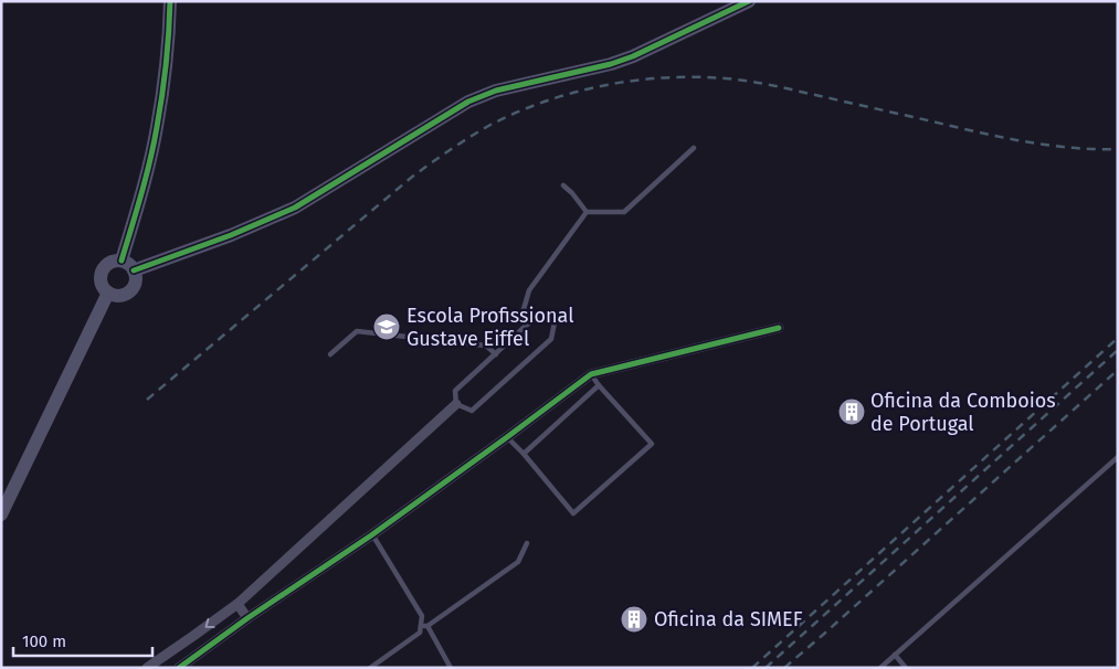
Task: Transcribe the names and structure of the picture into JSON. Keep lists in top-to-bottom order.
{
  "places": {
    "school or university": ["Escola Profissional Gustave Eiffel"],
    "building": ["Oficina da Comboios de Portugal", "Oficina da SIMEF"]
  },
  "scale_bar": "100 m"
}
